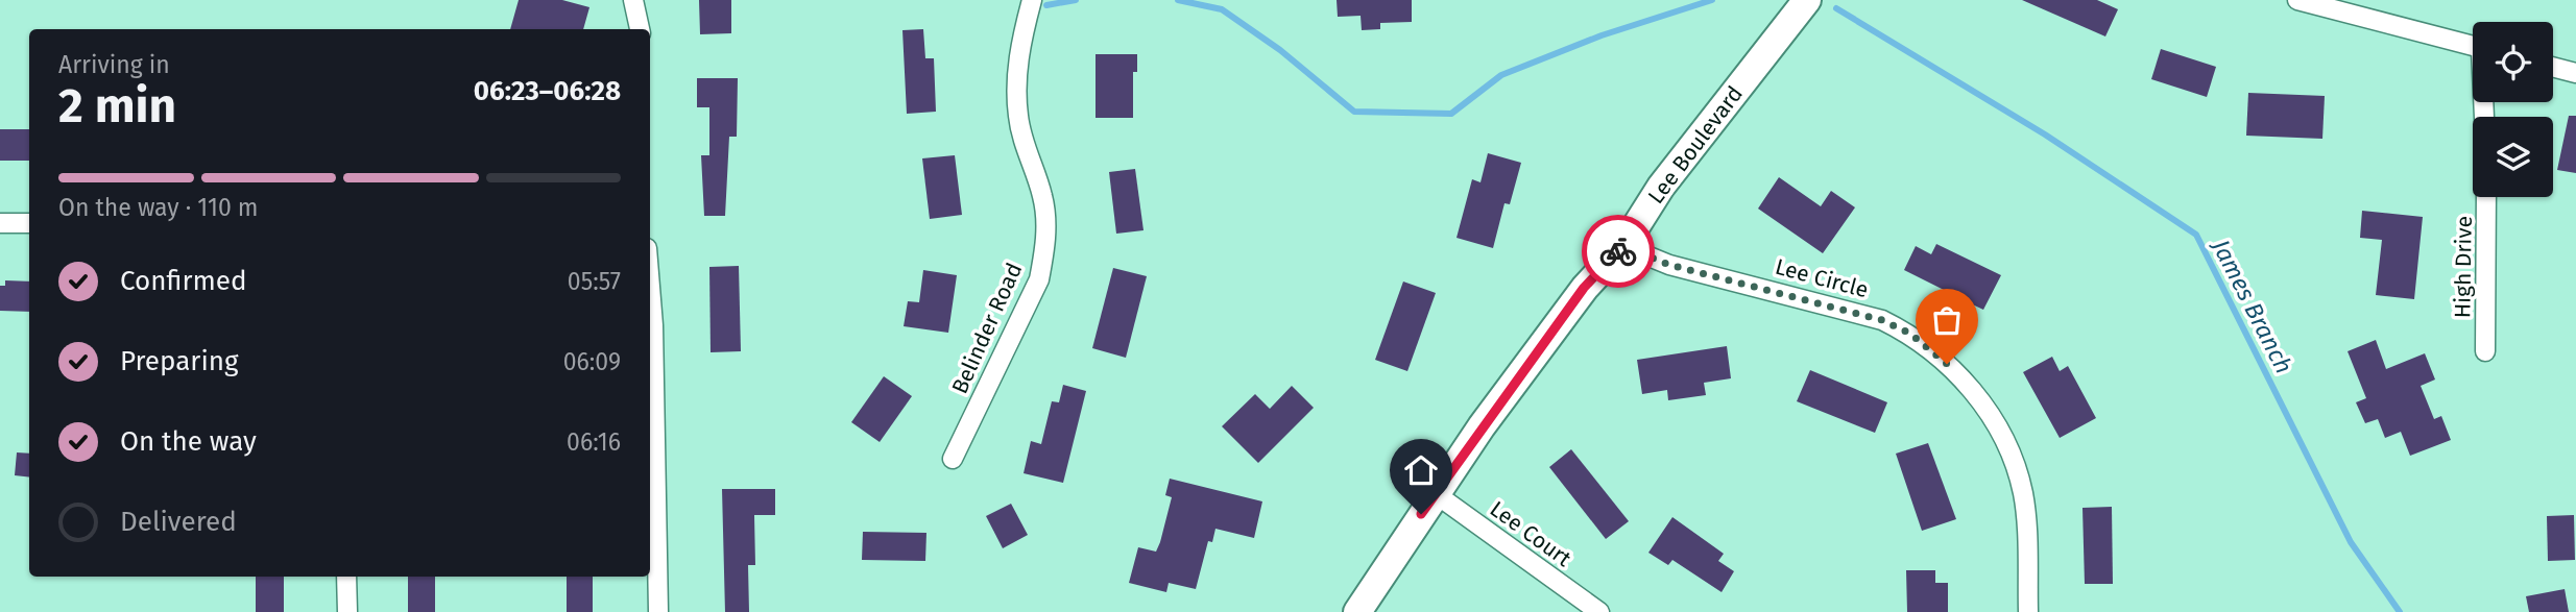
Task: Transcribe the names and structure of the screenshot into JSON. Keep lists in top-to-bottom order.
{
  "streets": {
    "street": [
      "Lee Boulevard",
      "High Drive",
      "Lee Circle",
      "Belinder Road",
      "Lee Court"
    ]
  },
  "crossings": [
    ["Lee Boulevard", "Lee Circle"],
    ["Lee Boulevard", "Lee Court"]
  ],
  "water": ["James Branch"],
  "page": {
    "heading": ["2 min", "Arriving in", "06:23–06:28"],
    "bar": "On the way · 110 m",
    "list": [
      ["Confirmed", "05:57"],
      ["Preparing", "06:09"],
      ["On the way", "06:16"],
      "Delivered"
    ]
  }
}
